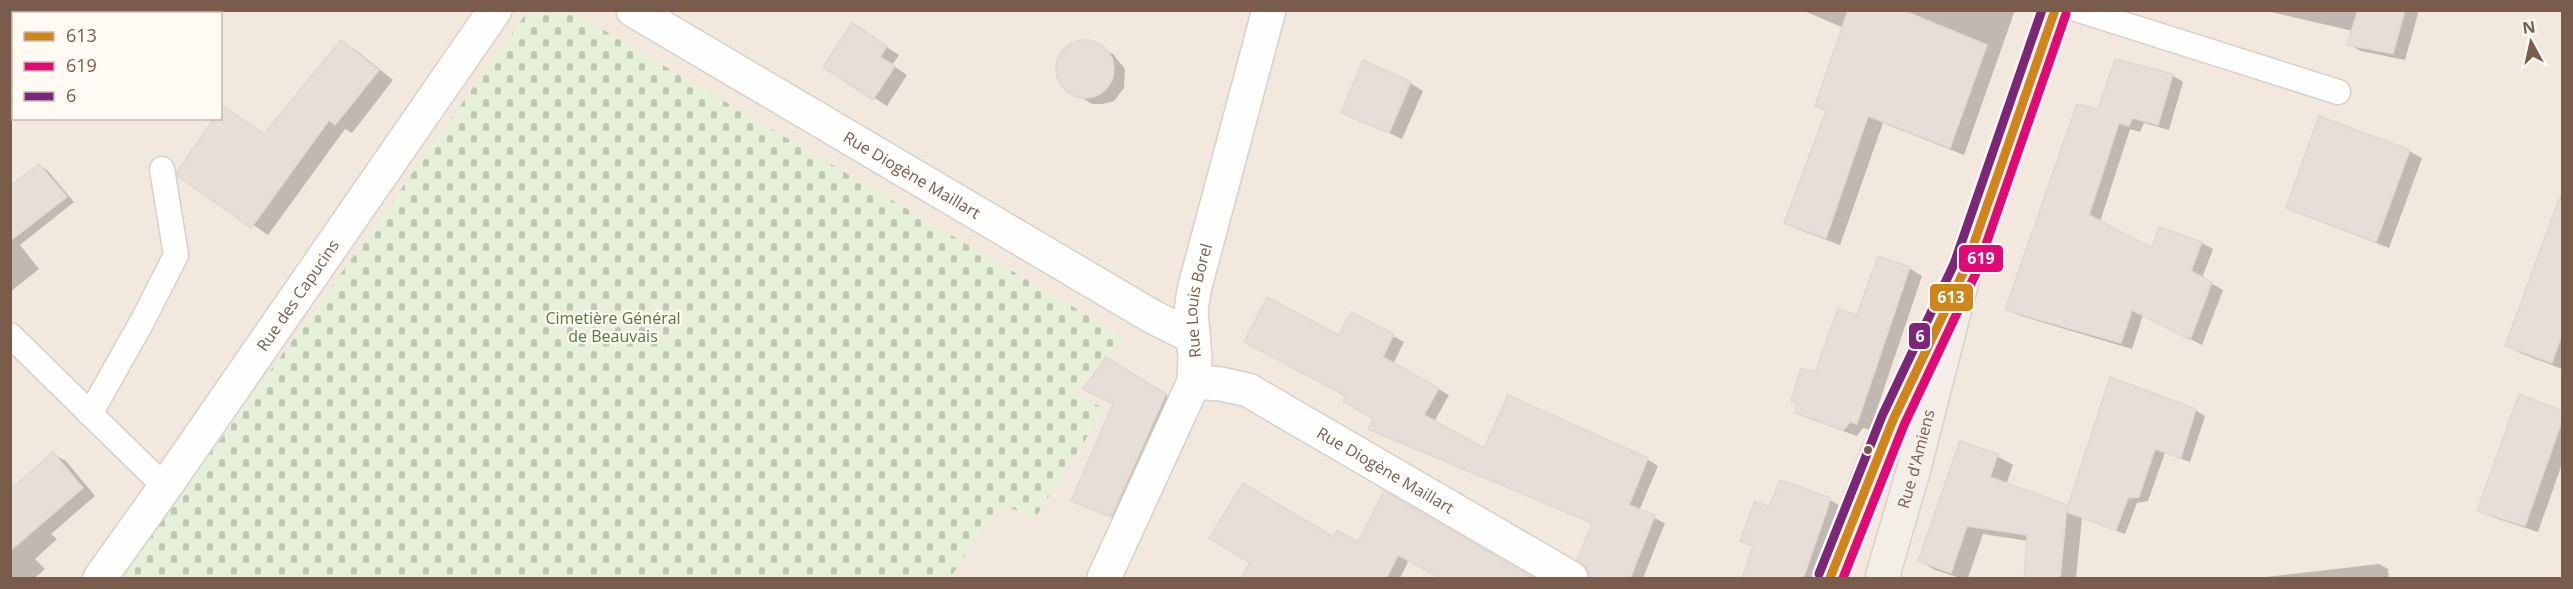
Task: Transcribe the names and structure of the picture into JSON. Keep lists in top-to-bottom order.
{
  "streets": {
    "main road": ["Rue d'Amiens"],
    "street": ["Rue Diogène Maillart", "Rue des Capucins", "Rue Louis Borel"]
  },
  "crossings": [
    ["Rue Diogène Maillart", "Rue Louis Borel"]
  ],
  "parks": ["Cimetière Général de Beauvais"],
  "lines": ["transit line 613", "transit line 6", "transit line 619"],
  "legend": ["613", "619", "6"],
  "north": "top"
}
